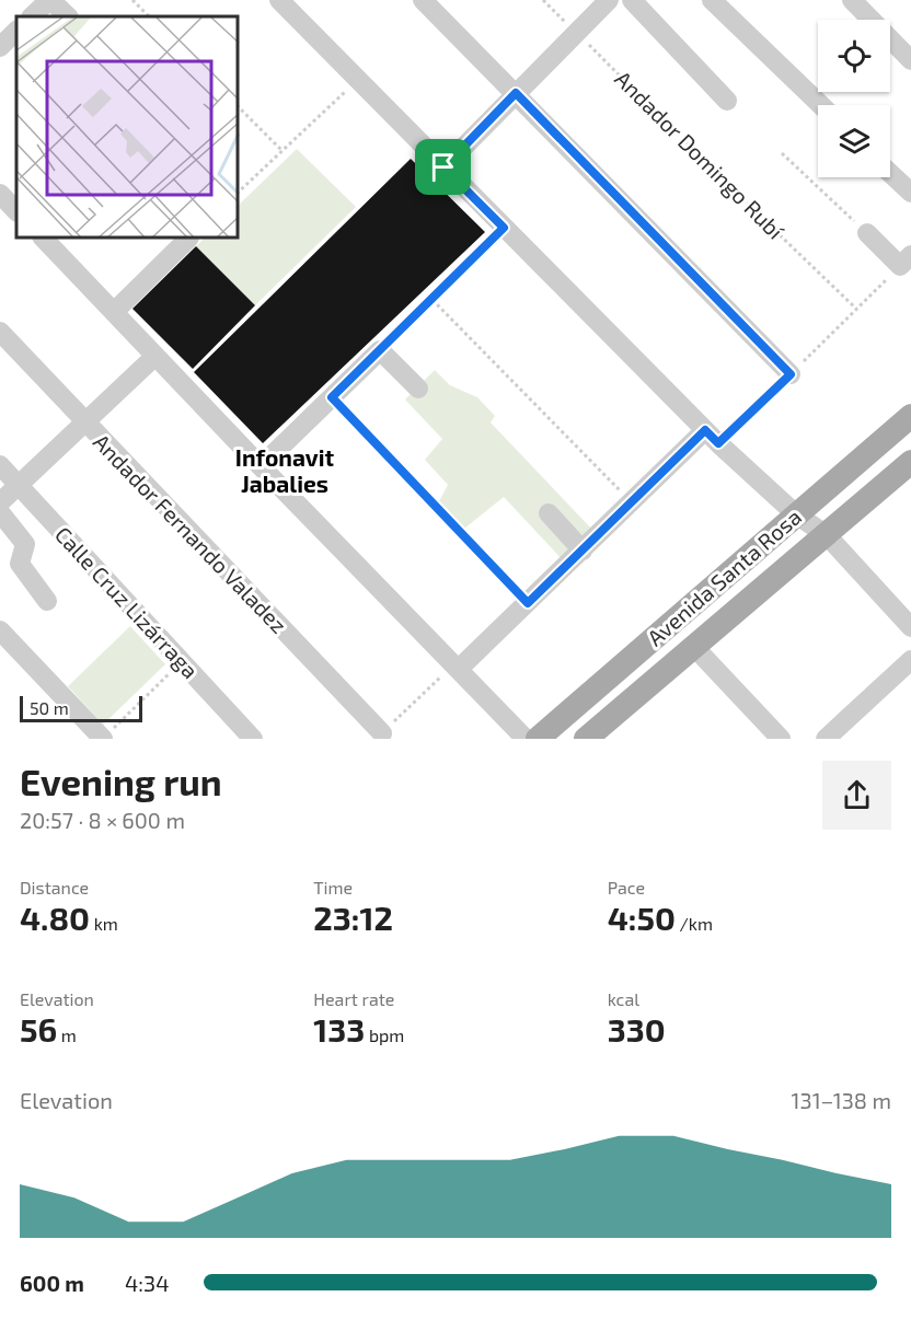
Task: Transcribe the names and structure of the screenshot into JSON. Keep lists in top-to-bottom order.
{
  "streets": {
    "main road": ["Avenida Santa Rosa"],
    "street": ["Andador Fernando Valadez", "Calle Cruz Lizárraga"],
    "path": ["Andador Domingo Rubí"]
  },
  "districts": ["Infonavit Jabalies"],
  "scale_bar": "50 m",
  "page": {
    "scale": "50 m",
    "heading": ["Evening run", "20:57 · 8 × 600 m"],
    "stats": [
      ["Distance", "4.80 km"],
      ["Time", "23:12"],
      ["Pace", "4:50 /km"],
      ["Elevation", "56 m"],
      ["Heart rate", "133 bpm"],
      ["kcal", "330"]
    ],
    "chart": ["Elevation", "131–138 m"],
    "list": [
      {
        "name": "600 m",
        "note": "4:34"
      }
    ]
  }
}
